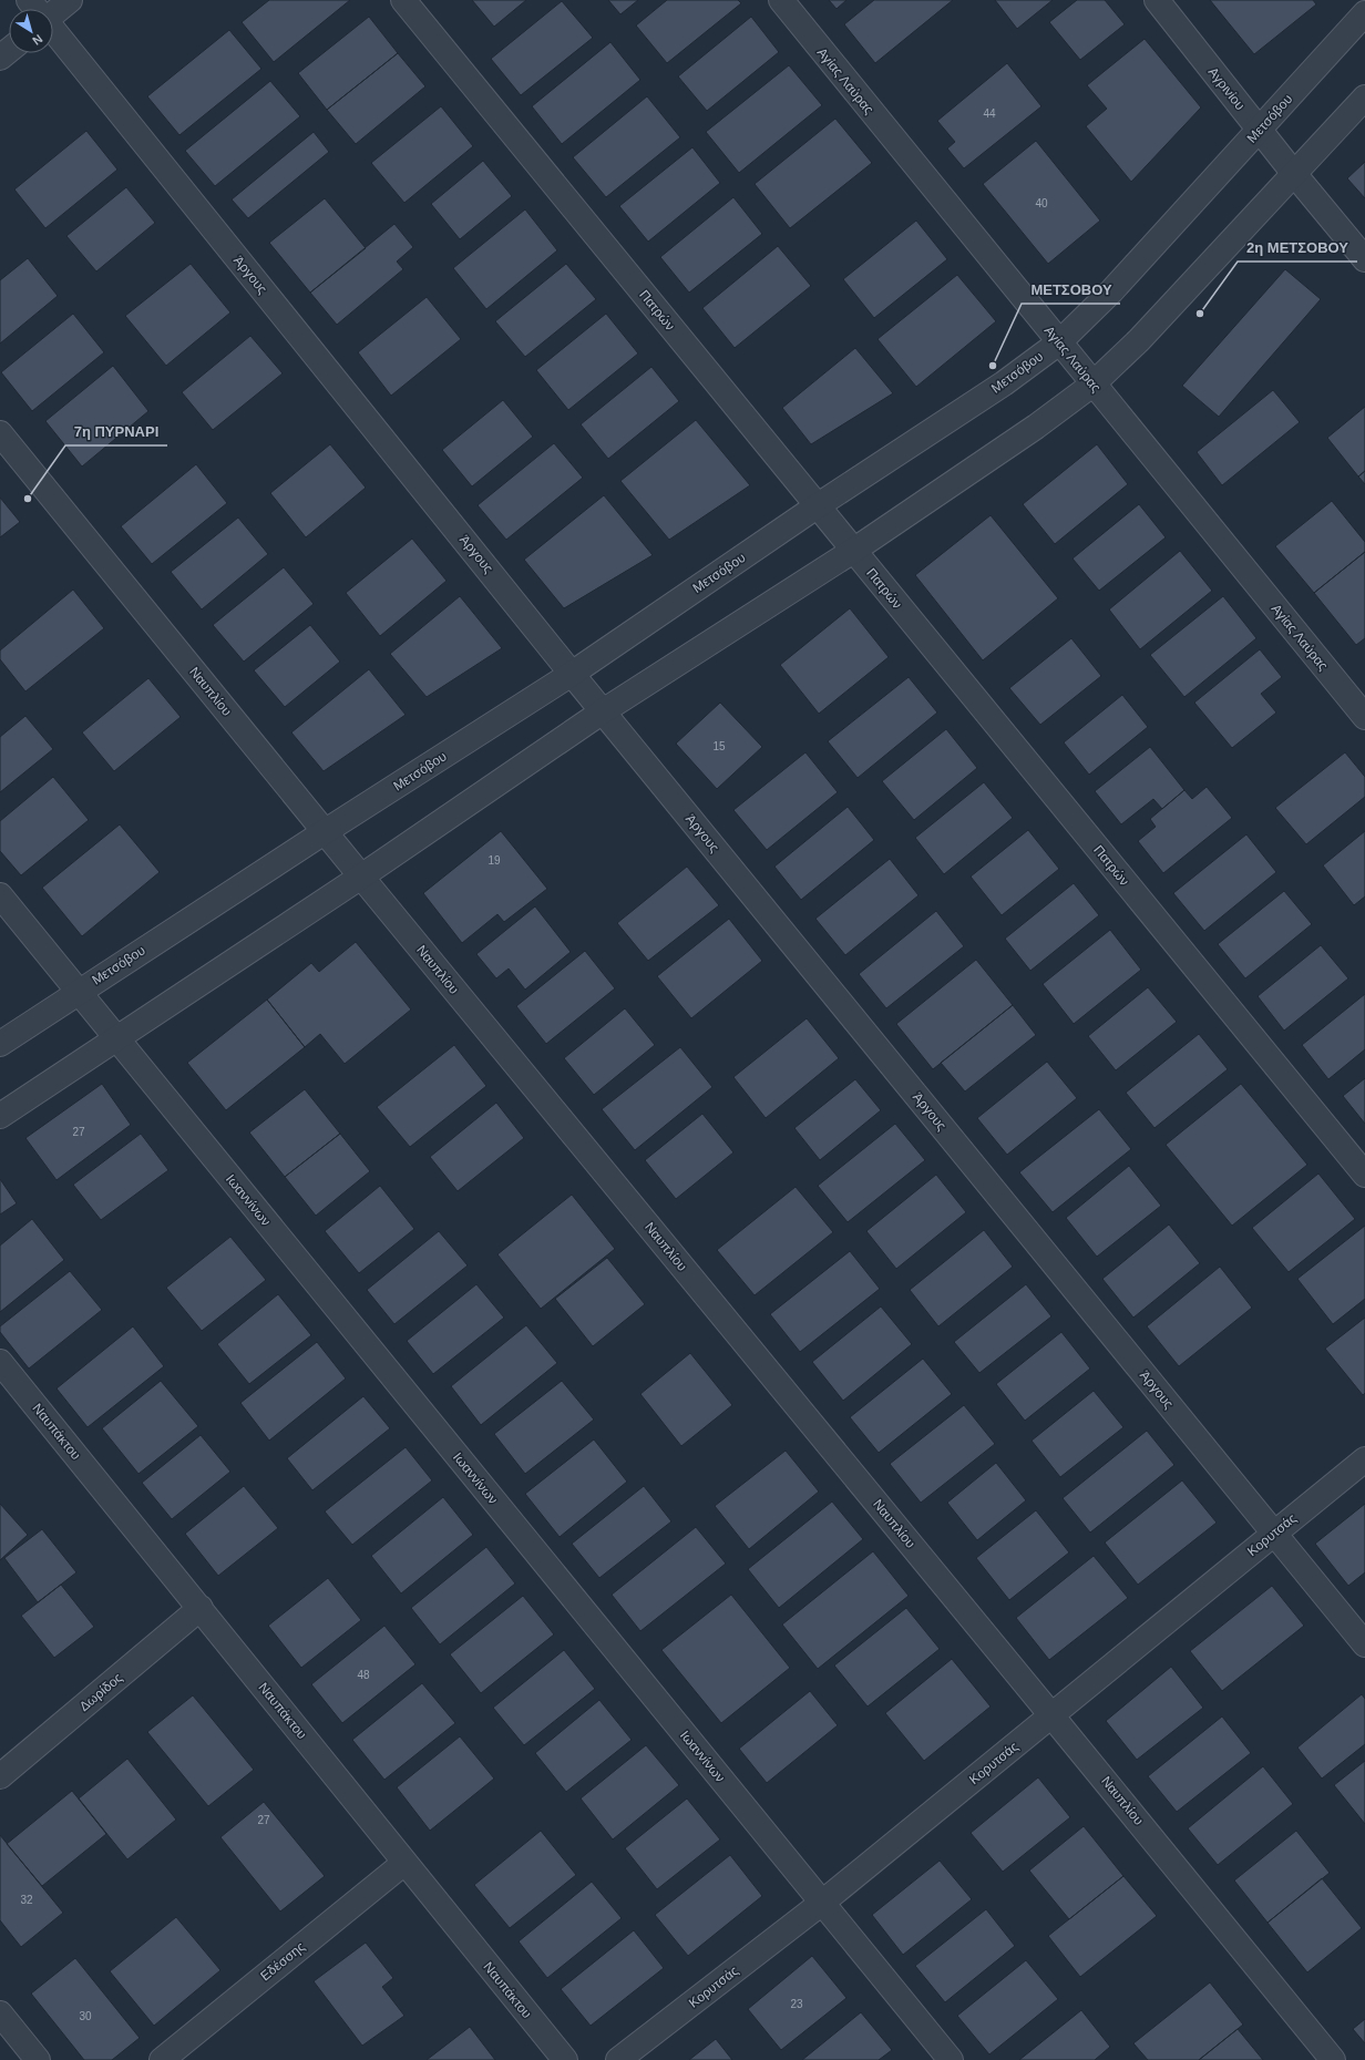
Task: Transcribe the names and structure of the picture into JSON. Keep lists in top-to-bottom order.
{
  "streets": {
    "street": [
      "Αγίας Λαύρας",
      "Αγρινίου",
      "Μετσόβου",
      "Άργους",
      "Πατρών",
      "Ναυπλίου",
      "Ιωαννίνων",
      "Ναυπάκτου",
      "Κορυτσάς",
      "Δωρίδος",
      "Εδέσσης"
    ]
  },
  "crossings": [
    ["Αγίας Λαύρας", "Μετσόβου"],
    ["Αγρινίου", "Μετσόβου"],
    ["Μετσόβου", "Άργους"],
    ["Μετσόβου", "Πατρών"],
    ["Μετσόβου", "Ναυπλίου"],
    ["Μετσόβου", "Ιωαννίνων"],
    ["Άργους", "Κορυτσάς"],
    ["Ναυπλίου", "Κορυτσάς"],
    ["Ιωαννίνων", "Κορυτσάς"],
    ["Ναυπάκτου", "Δωρίδος"],
    ["Ναυπάκτου", "Εδέσσης"]
  ],
  "places": ["2η ΜΕΤΣΟΒΟΥ", "ΜΕΤΣΟΒΟΥ", "7η ΠΥΡΝΑΡΙ"],
  "house_numbers": [
    "44",
    "40",
    "15",
    "19",
    "27",
    "48",
    "27",
    "32",
    "23",
    "30"
  ],
  "north": "bottom right"
}
